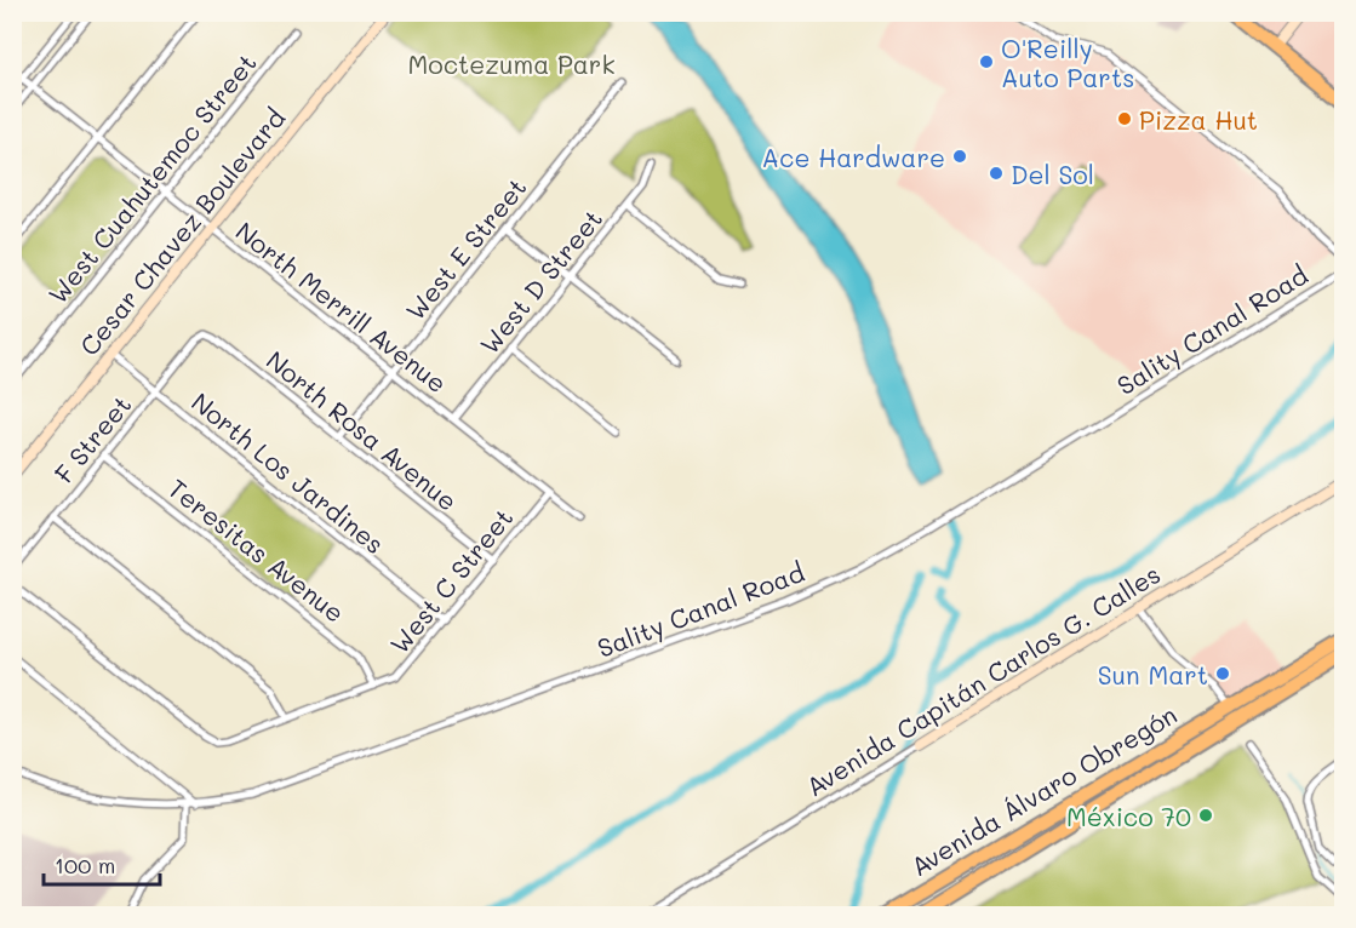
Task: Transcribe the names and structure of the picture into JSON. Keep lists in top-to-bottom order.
{
  "streets": {
    "highway": ["Avenida Álvaro Obregón"],
    "street": [
      "West Cuahutemoc Street",
      "Cesar Chavez Boulevard",
      "West E Street",
      "West D Street",
      "North Merrill Avenue",
      "Sality Canal Road",
      "North Rosa Avenue",
      "F Street",
      "North Los Jardines",
      "Teresitas Avenue",
      "West C Street",
      "Avenida Capitán Carlos G. Calles"
    ]
  },
  "crossings": [
    ["West Cuahutemoc Street", "North Merrill Avenue"],
    ["Cesar Chavez Boulevard", "North Merrill Avenue"],
    ["Cesar Chavez Boulevard", "North Los Jardines"],
    ["West E Street", "North Merrill Avenue"],
    ["West E Street", "North Rosa Avenue"],
    ["West D Street", "North Merrill Avenue"],
    ["North Merrill Avenue", "West C Street"],
    ["North Rosa Avenue", "F Street"],
    ["North Rosa Avenue", "West C Street"],
    ["F Street", "North Los Jardines"],
    ["F Street", "Teresitas Avenue"],
    ["North Los Jardines", "West C Street"],
    ["Teresitas Avenue", "West C Street"]
  ],
  "parks": ["Moctezuma Park"],
  "places": [
    "O'Reilly Auto Parts",
    "Pizza Hut",
    "Ace Hardware",
    "Del Sol",
    "Sun Mart",
    "México 70"
  ],
  "scale_bar": "100 m"
}
